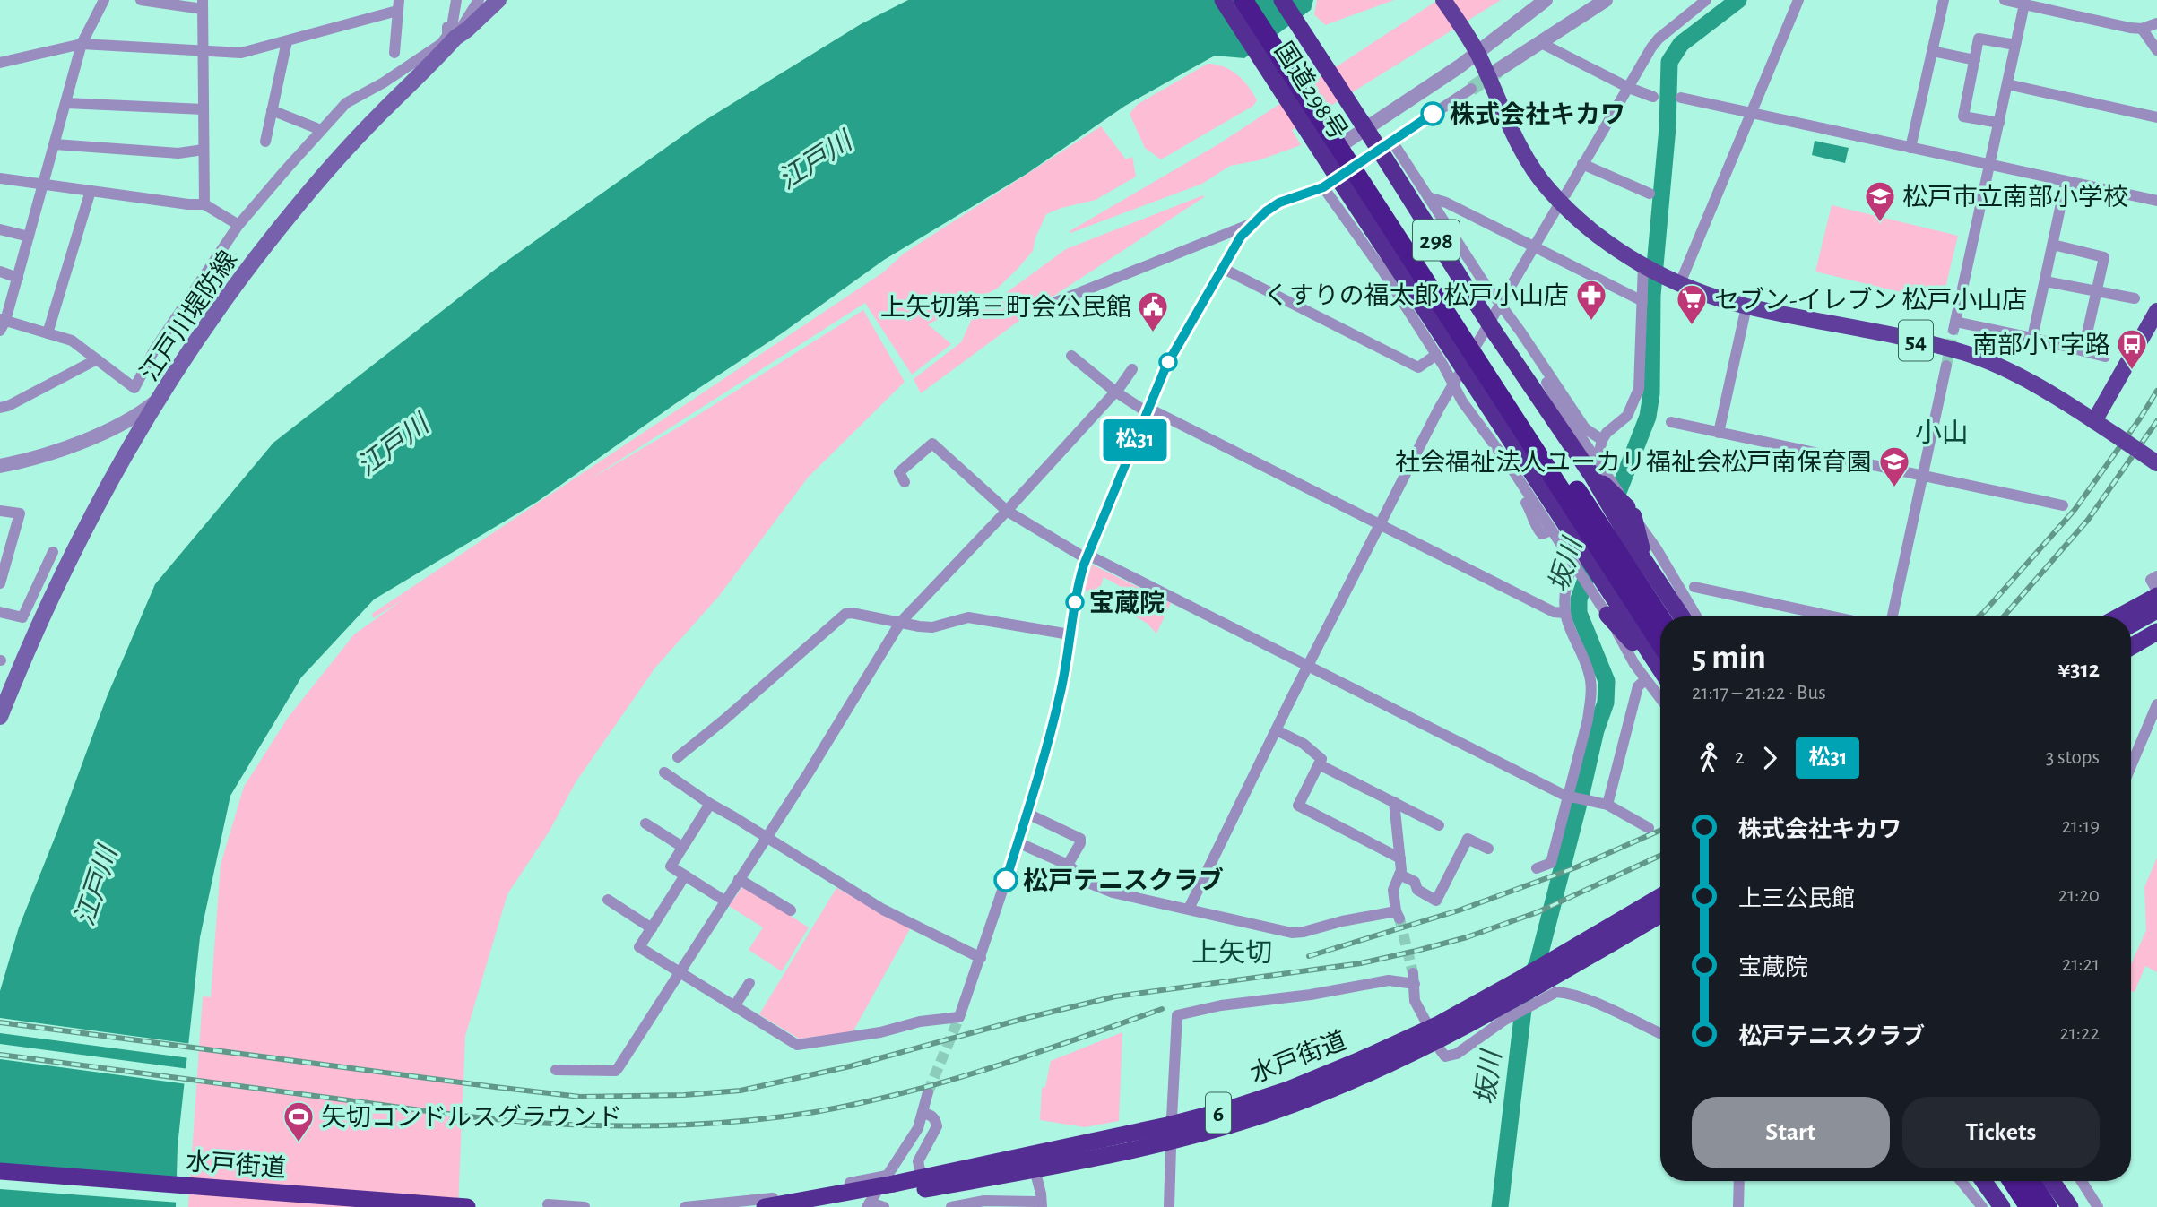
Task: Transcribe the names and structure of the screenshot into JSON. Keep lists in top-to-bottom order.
{
  "streets": {
    "highway": [
      "国道298号",
      "298",
      "水戸街道",
      "6"
    ],
    "main road": ["江戸川堤防線", "54"]
  },
  "districts": ["小山", "上矢切"],
  "water": ["江戸川", "坂川"],
  "places": {
    "other": ["株式会社キカワ", "宝蔵院", "松戸テニスクラブ"],
    "school or university": ["松戸市立南部小学校", "社会福祉法人ユーカリ福祉会松戸南保育園"],
    "pharmacy": ["くすりの福太郎 松戸小山店"],
    "supermarket": ["セブン-イレブン 松戸小山店"],
    "public building": ["上矢切第三町会公民館"],
    "bus stop": ["南部小T字路"],
    "sports": ["矢切コンドルスグラウンド"]
  },
  "lines": ["bus line 松31"],
  "page": {
    "on_map": "松31",
    "heading": ["5 min", "21:17 – 21:22 · Bus", "¥312"],
    "legs": ["2", "松31", "3 stops"],
    "list": [
      {
        "name": "株式会社キカワ",
        "value": "21:19"
      },
      {
        "name": "上三公民館",
        "value": "21:20"
      },
      {
        "name": "宝蔵院",
        "value": "21:21"
      },
      {
        "name": "松戸テニスクラブ",
        "value": "21:22"
      }
    ],
    "buttons": ["Start", "Tickets"]
  }
}
